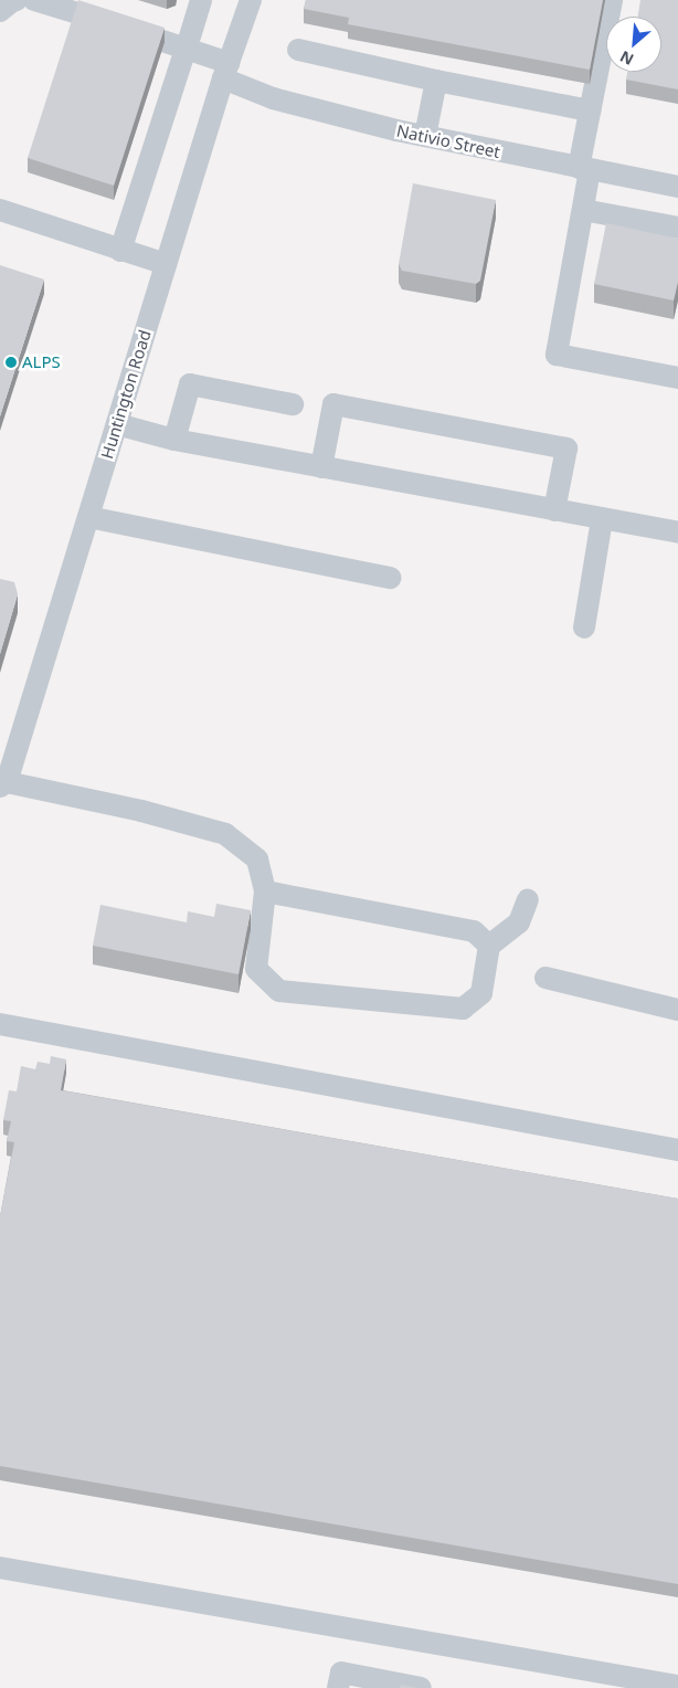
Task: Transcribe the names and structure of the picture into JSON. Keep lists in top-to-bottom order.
{
  "streets": {
    "street": ["Nativio Street", "Huntington Road"]
  },
  "crossings": [
    ["Nativio Street", "Huntington Road"]
  ],
  "places": ["ALPS"],
  "north": "bottom left"
}
